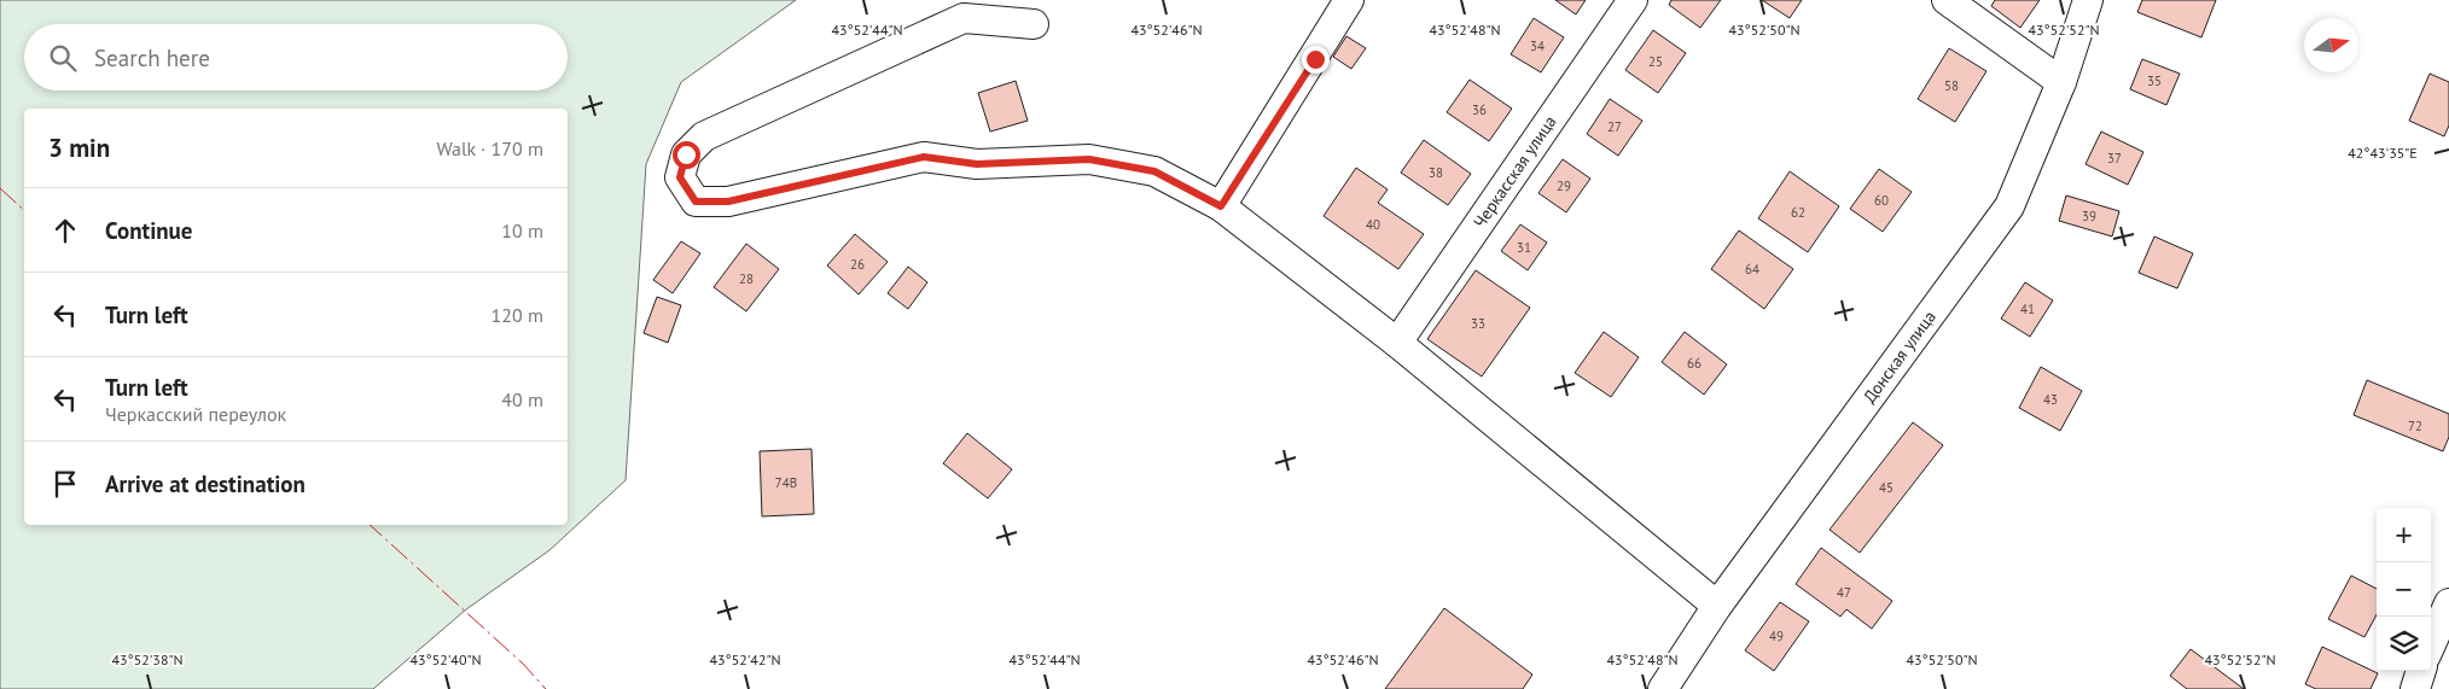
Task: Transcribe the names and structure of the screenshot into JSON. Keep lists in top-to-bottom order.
{
  "streets": {
    "street": ["Черкасская улица", "Донская улица"]
  },
  "house_numbers": [
    "34",
    "25",
    "35",
    "58",
    "36",
    "27",
    "37",
    "38",
    "29",
    "60",
    "62",
    "39",
    "40",
    "31",
    "26",
    "64",
    "28",
    "41",
    "33",
    "66",
    "43",
    "72",
    "74В",
    "45",
    "47",
    "49"
  ],
  "north": "right",
  "page": {
    "search": "Search here",
    "heading": ["3 min", "Walk · 170 m"],
    "list": [
      ["Continue", "10 m"],
      ["Turn left", "120 m"],
      ["Turn left", "Черкасский переулок", "40 m"],
      "Arrive at destination"
    ],
    "map_buttons": ["+", "−"]
  },
  "coordinates": [
    "43°52'44\"N",
    "43°52'46\"N",
    "43°52'48\"N",
    "43°52'50\"N",
    "43°52'52\"N",
    "42°43'35\"E",
    "43°52'38\"N",
    "43°52'40\"N",
    "43°52'42\"N"
  ]
}
